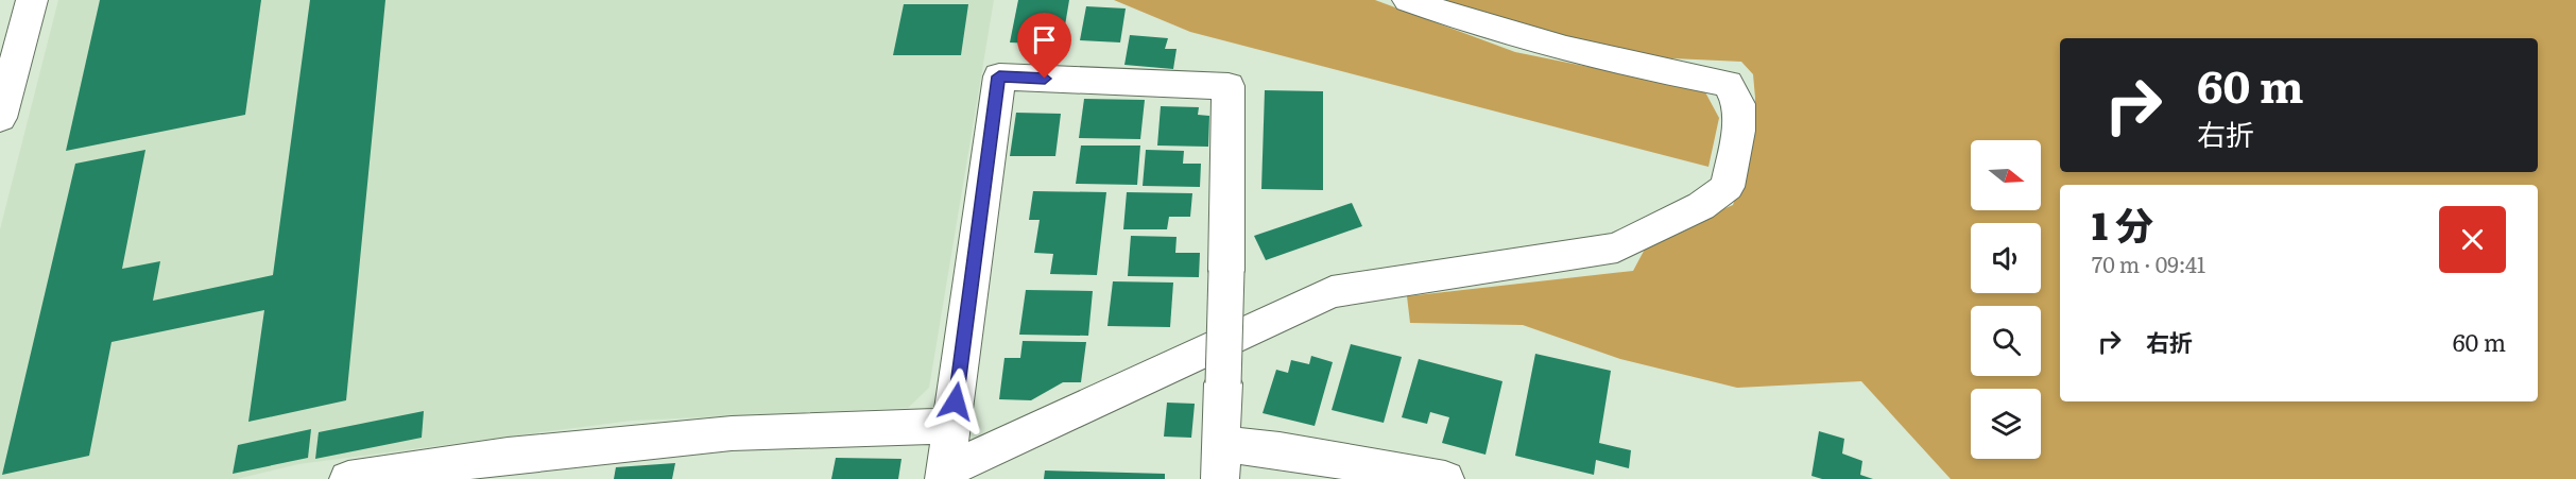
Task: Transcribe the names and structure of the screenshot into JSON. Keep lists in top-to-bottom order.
{
  "north": "right",
  "page": {
    "turn": ["60 m", "右折"],
    "heading": ["1 分", "70 m · 09:41"],
    "list": [
      {
        "name": "右折",
        "value": "60 m"
      }
    ]
  }
}
